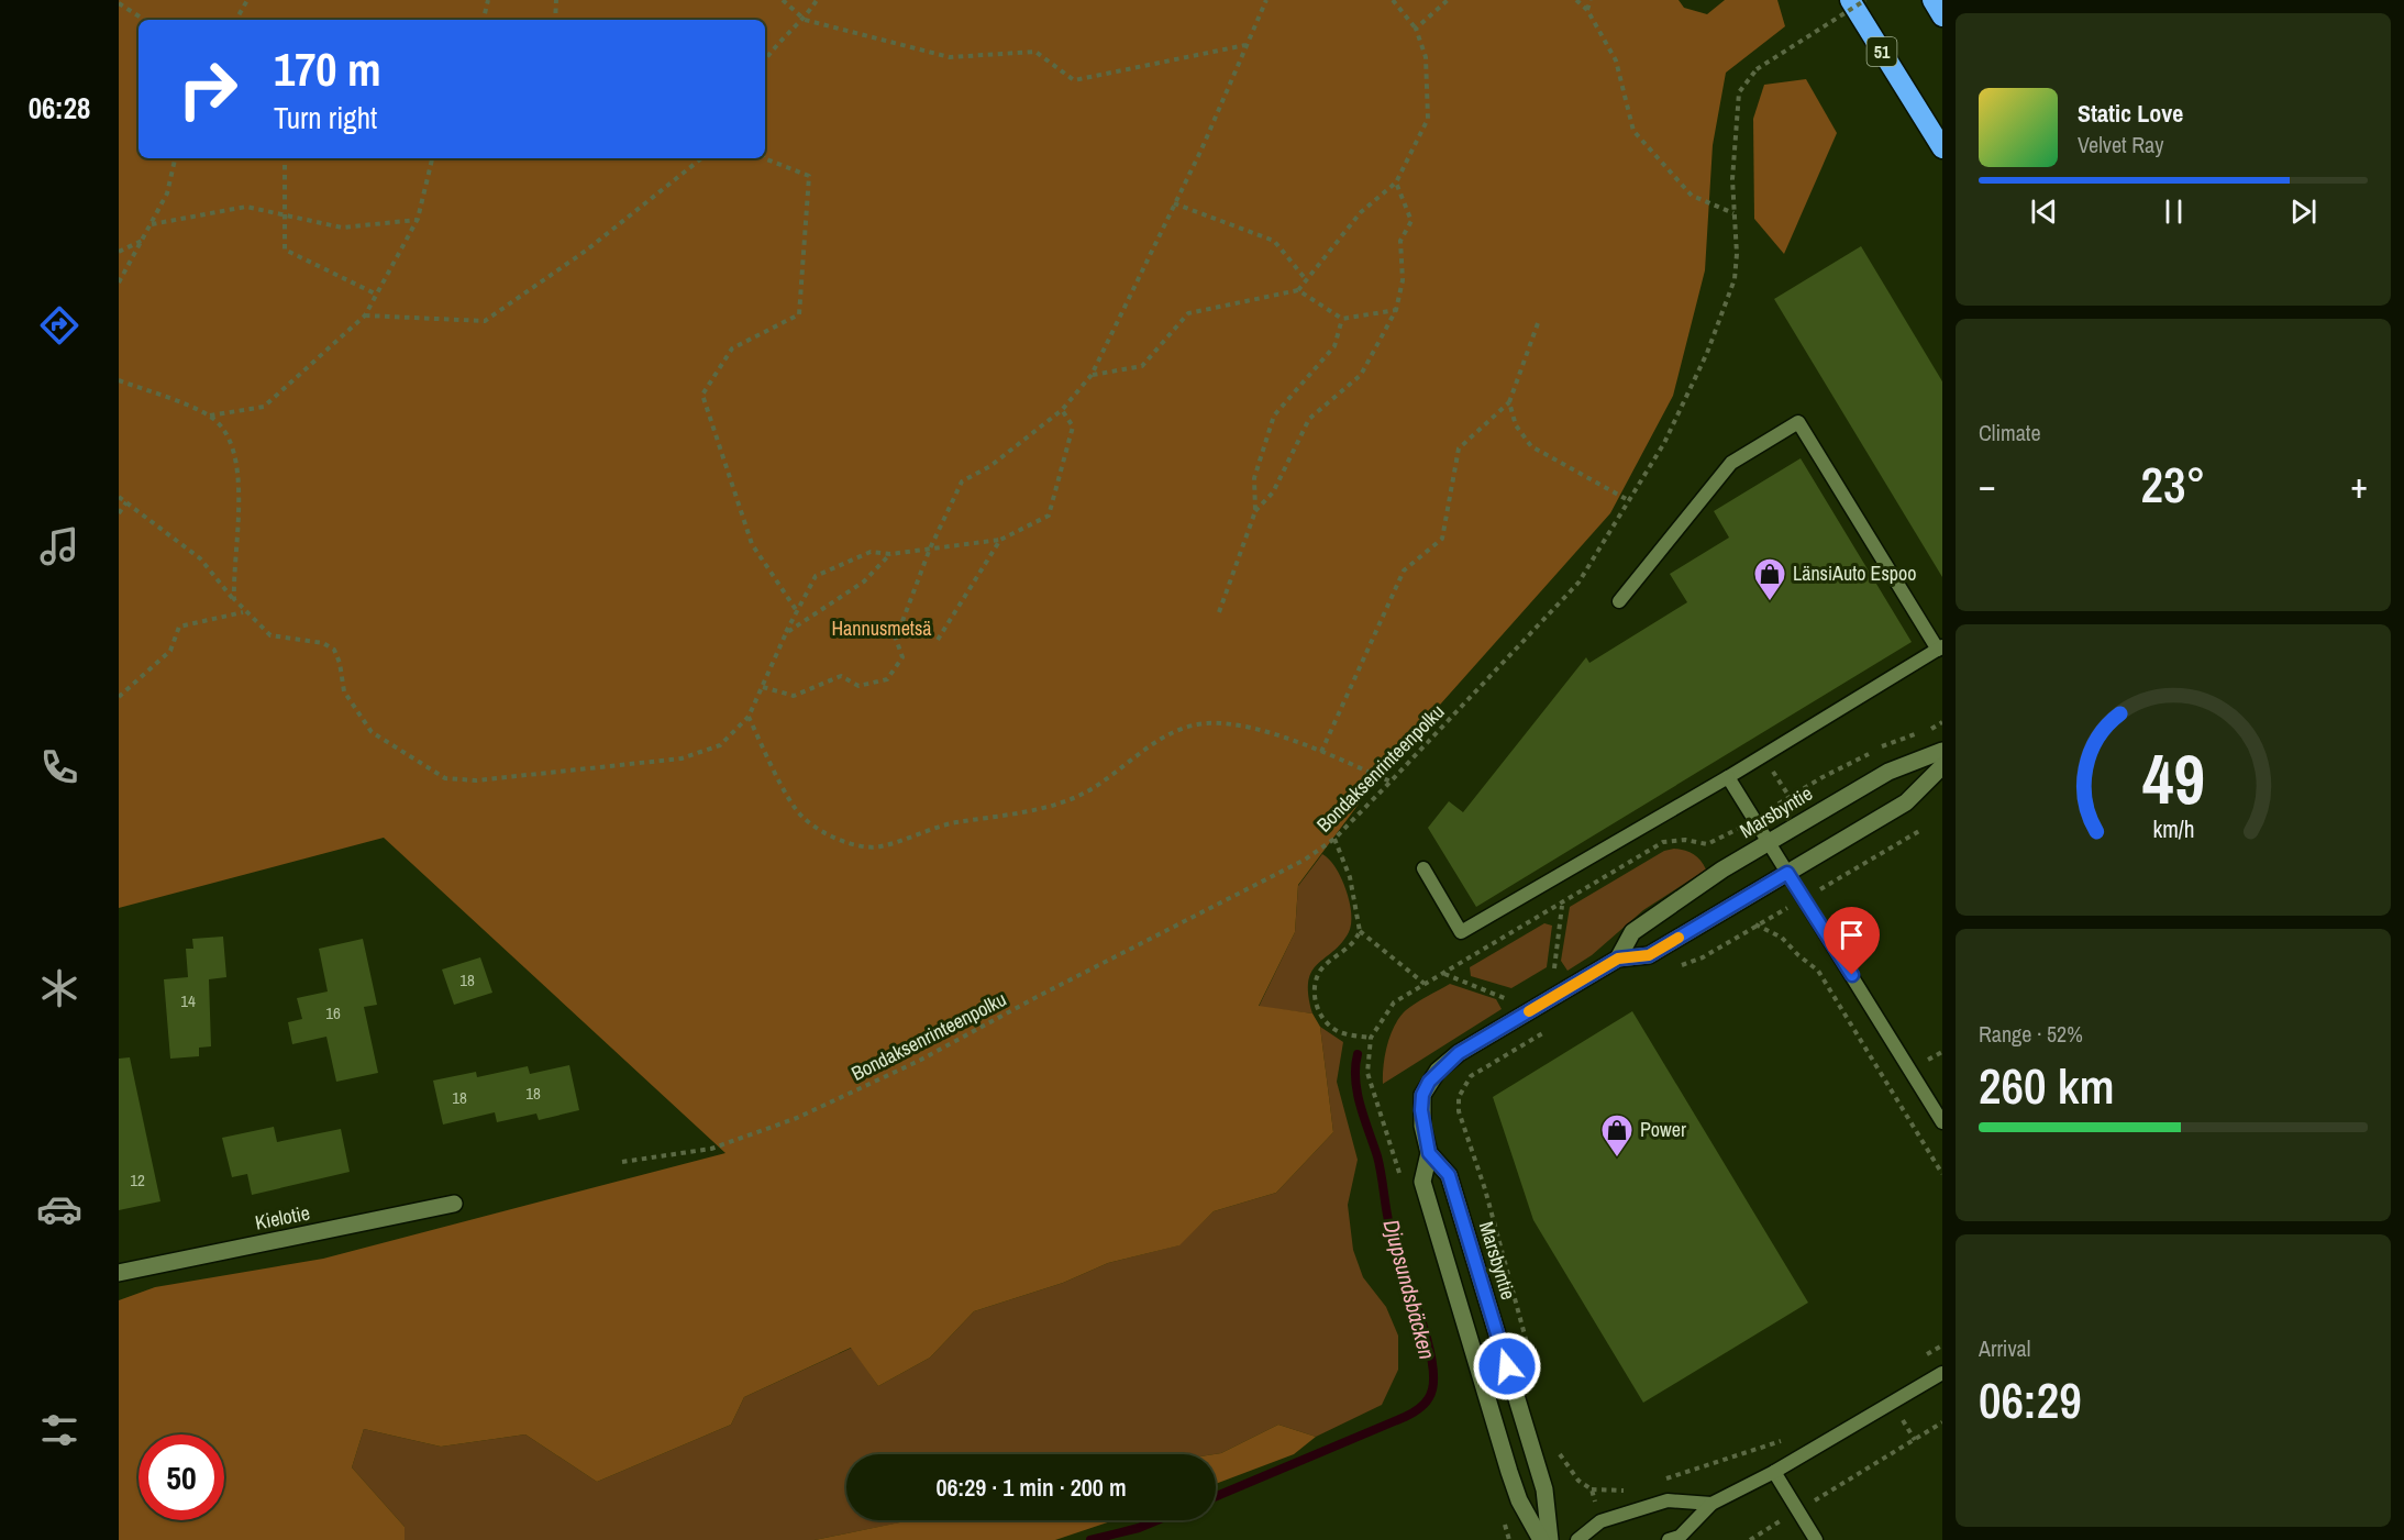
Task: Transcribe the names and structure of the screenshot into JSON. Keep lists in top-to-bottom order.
{
  "streets": {
    "highway": ["51"],
    "main road": ["Marsbyntie", "Kielotie"],
    "path": ["Bondaksenrinteenpolku"]
  },
  "water": ["Djupsundsbäcken"],
  "parks": ["Hannusmetsä"],
  "places": {
    "shop": ["LänsiAuto Espoo", "Power"]
  },
  "house_numbers": [
    "18",
    "14",
    "16",
    "18",
    "18",
    "12"
  ],
  "page": {
    "tabs": "06:28",
    "turn": ["170 m", "Turn right"],
    "song": ["Static Love", "Velvet Ray"],
    "tile": [
      "Climate",
      ["Range · 52%", "260 km"],
      ["Arrival", "06:29"]
    ],
    "heat": ["−", "23°", "+"],
    "limit": "50",
    "trip": "06:29 · 1 min · 200 m",
    "gauge": ["49", "km/h"]
  }
}
